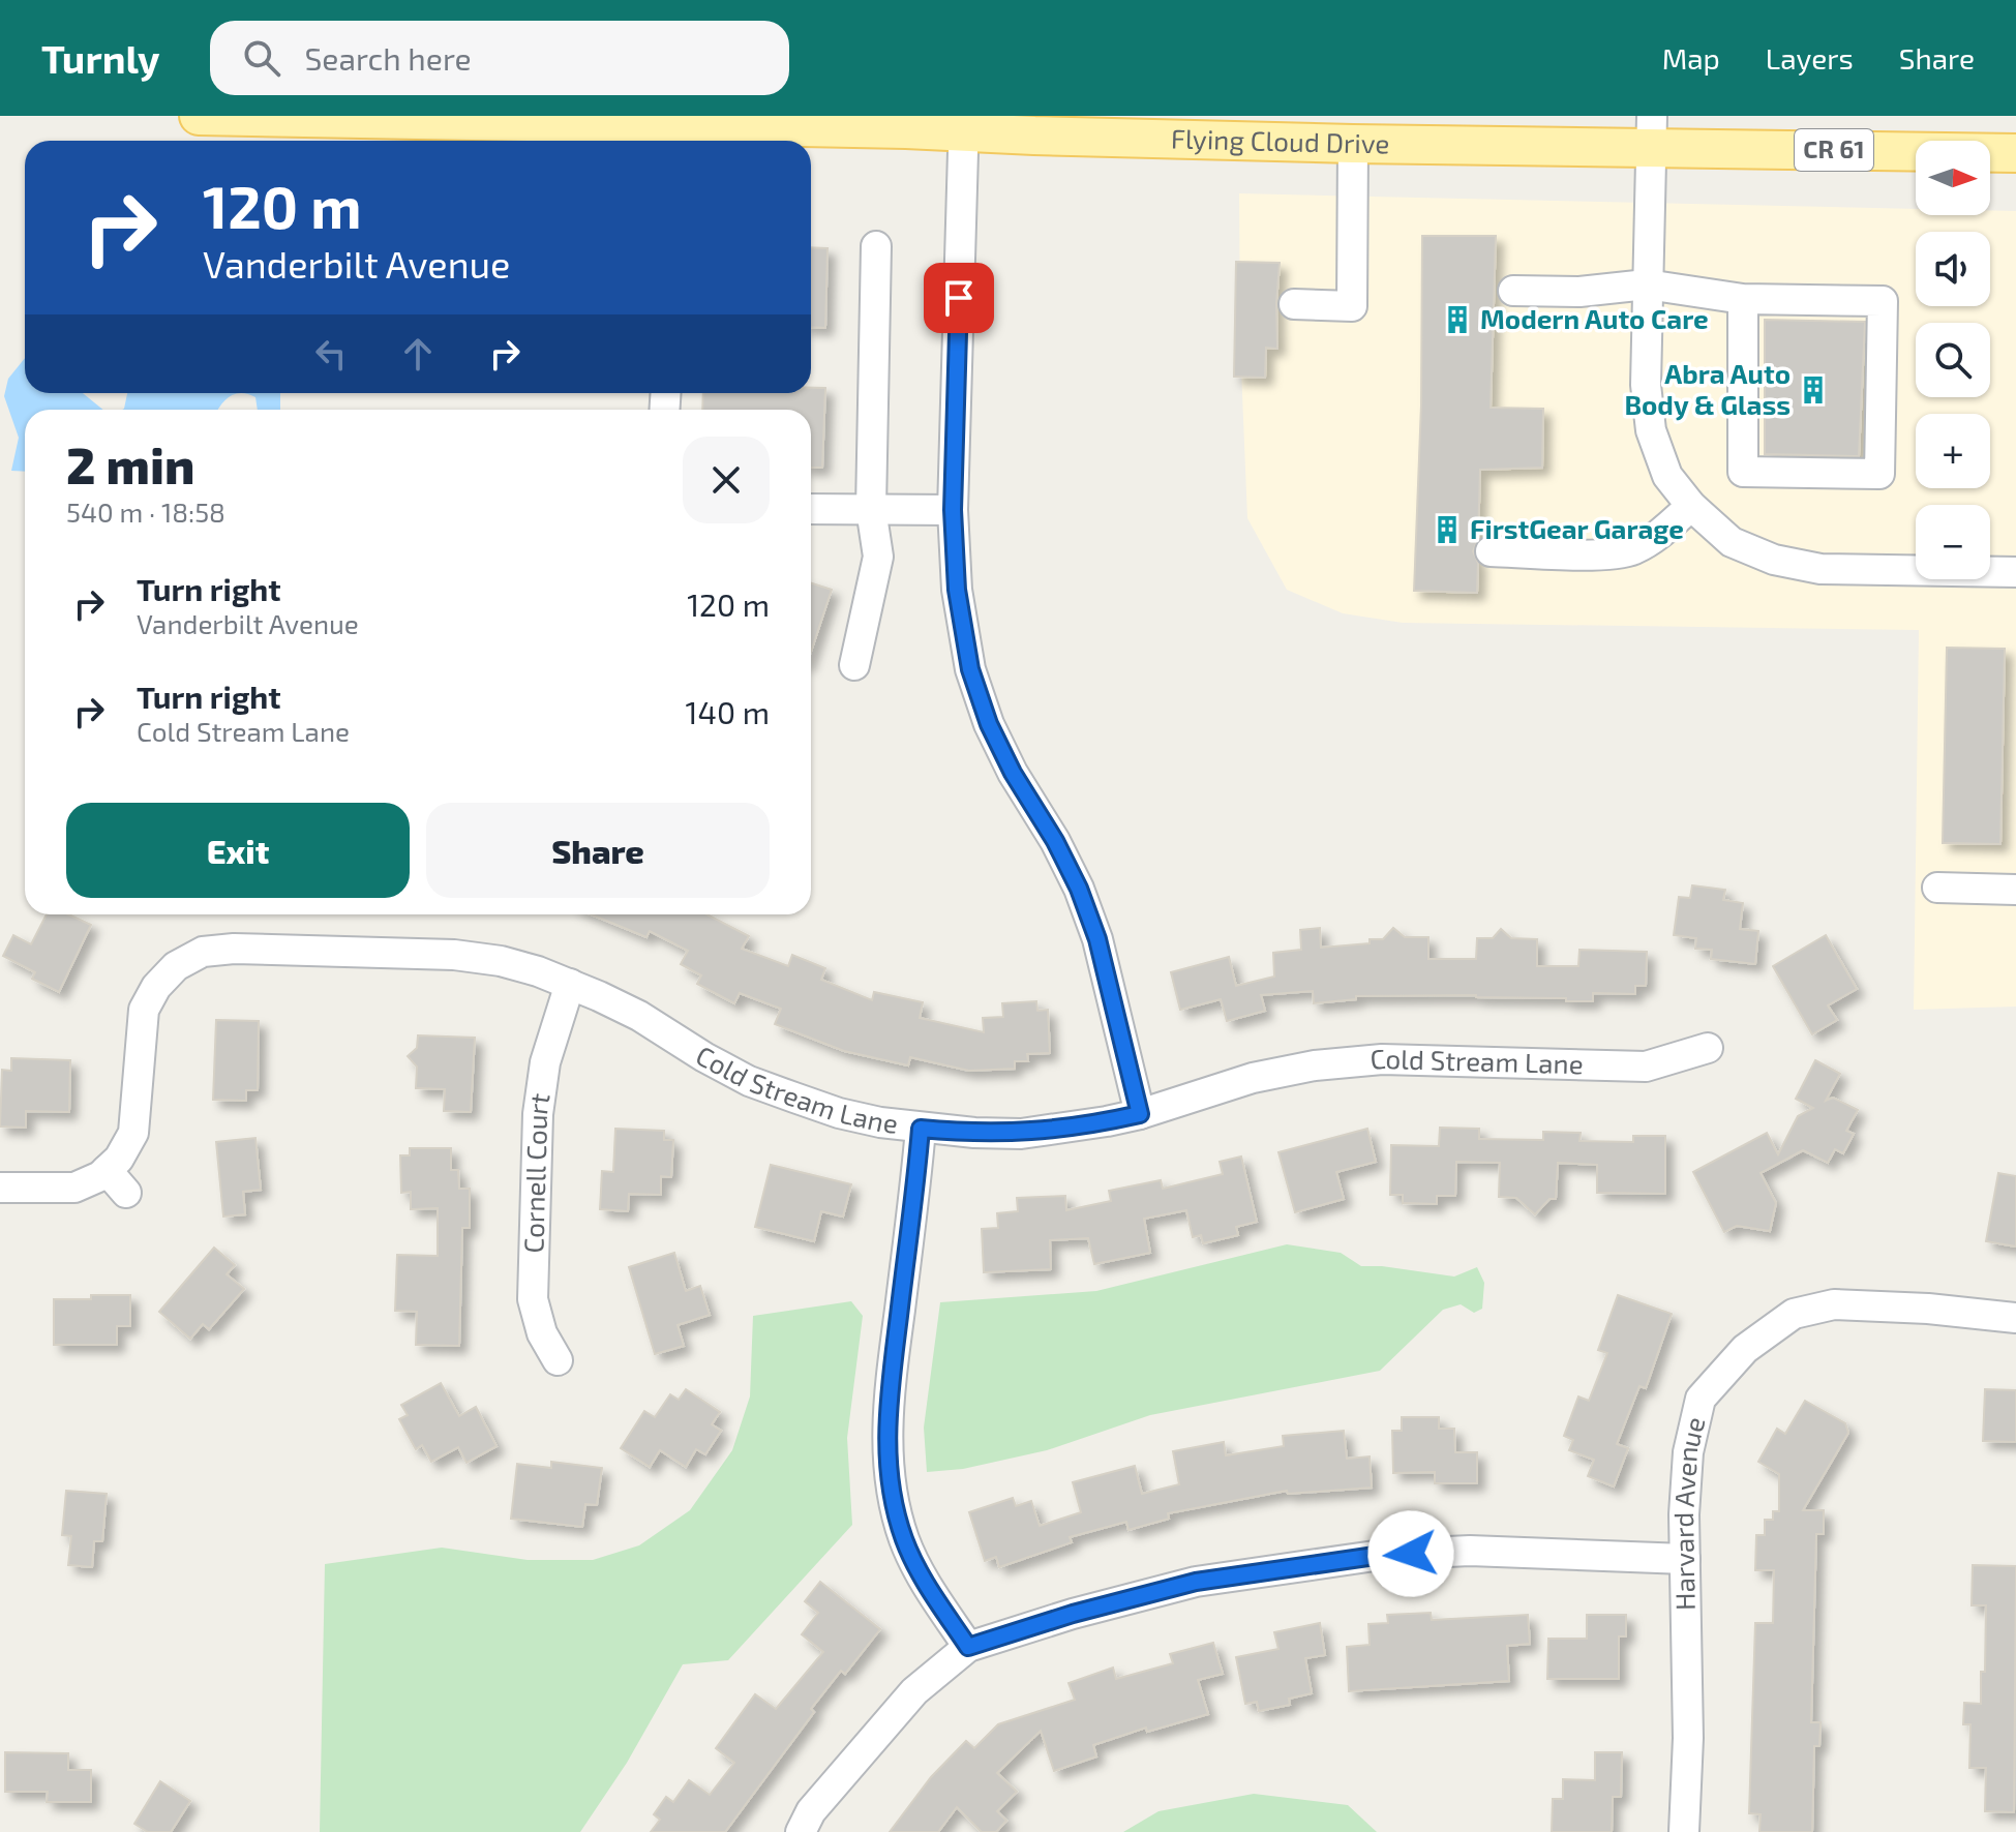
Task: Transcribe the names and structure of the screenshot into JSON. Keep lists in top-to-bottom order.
{
  "streets": {
    "main road": ["Flying Cloud Drive", "CR 61"],
    "street": ["Cold Stream Lane", "Cornell Court", "Harvard Avenue"]
  },
  "crossings": [
    ["Cold Stream Lane", "Cornell Court"]
  ],
  "places": {
    "building": ["Modern Auto Care", "Abra Auto Body & Glass", "FirstGear Garage"]
  },
  "north": "right",
  "page": {
    "header": "Turnly",
    "search": "Search here",
    "nav": ["Map", "Layers", "Share"],
    "map_buttons": ["+", "−"],
    "turn": ["120 m", "Vanderbilt Avenue"],
    "heading": ["2 min", "540 m · 18:58"],
    "list": [
      {
        "name": "Turn right",
        "note": "Vanderbilt Avenue",
        "value": "120 m"
      },
      {
        "name": "Turn right",
        "note": "Cold Stream Lane",
        "value": "140 m"
      }
    ],
    "buttons": ["Exit", "Share"]
  }
}
